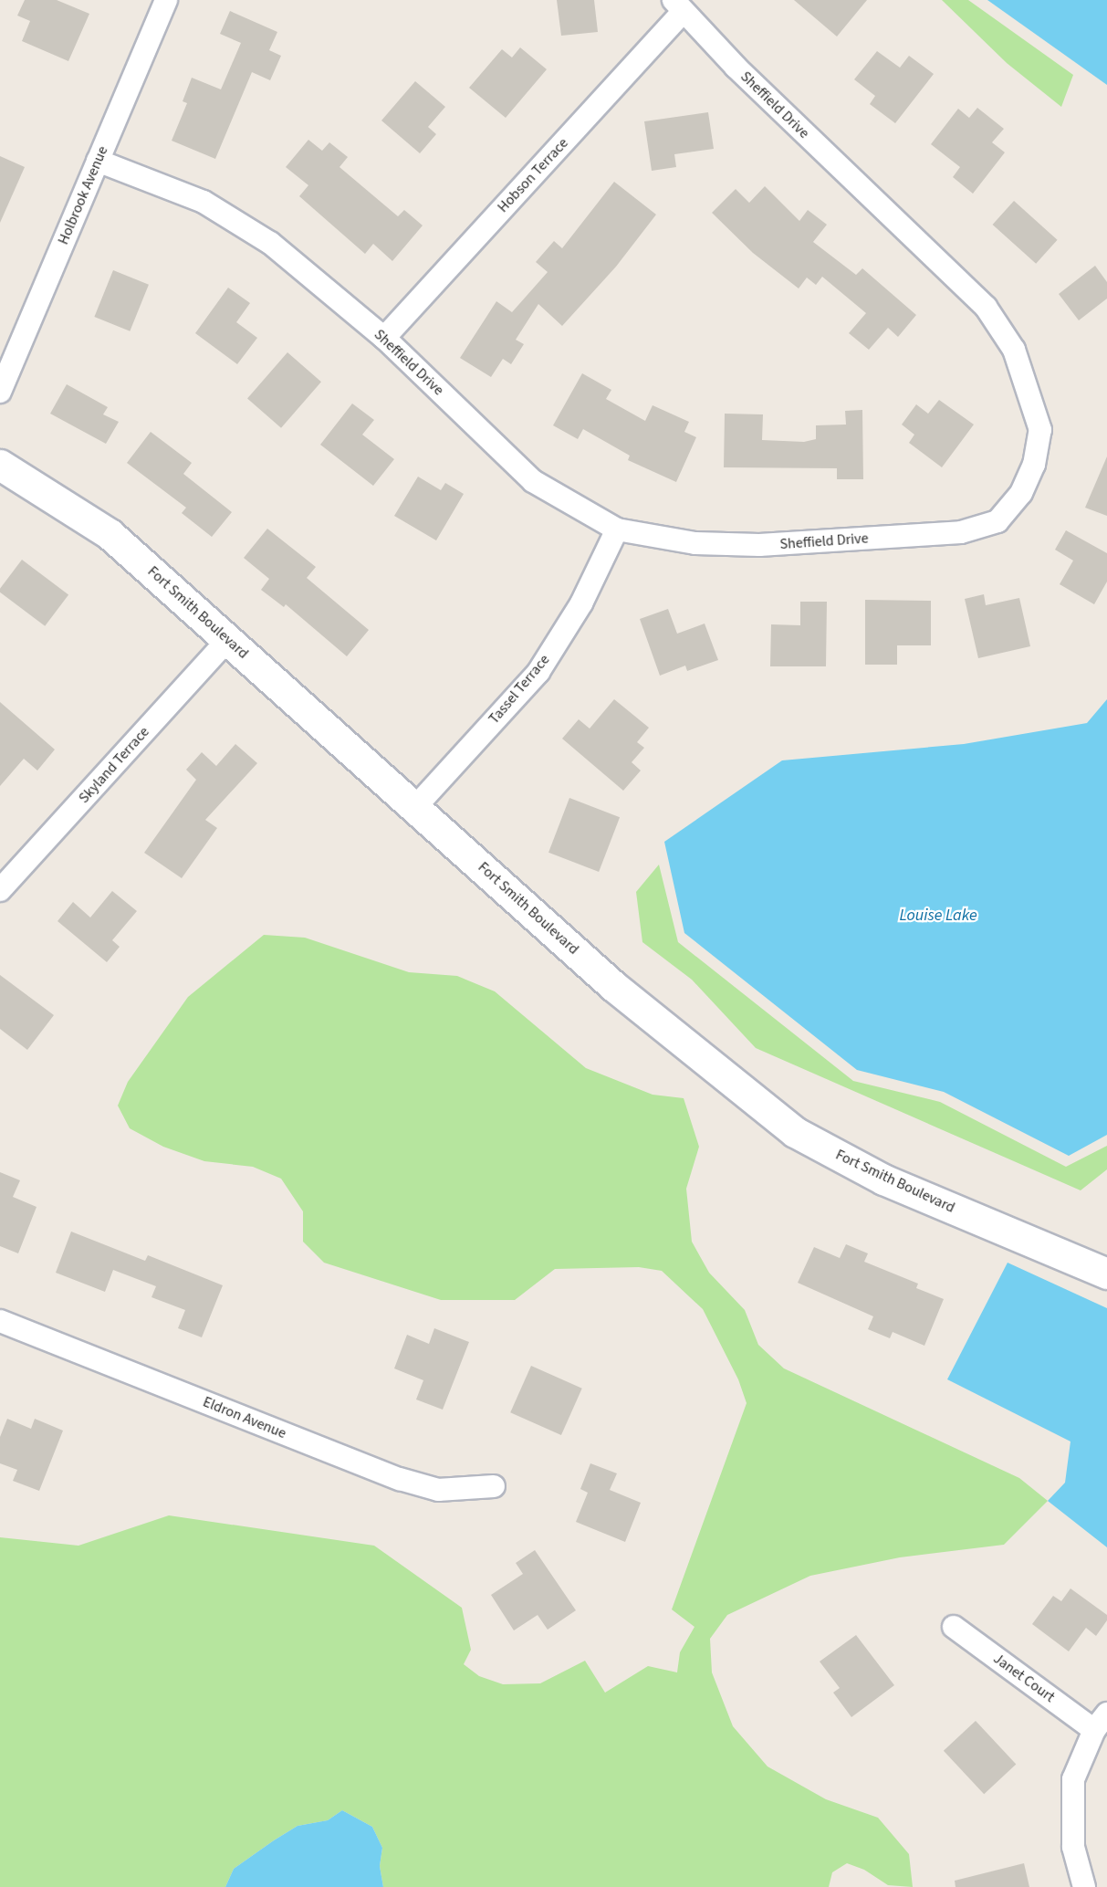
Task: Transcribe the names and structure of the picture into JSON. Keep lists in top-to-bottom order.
{
  "streets": {
    "street": [
      "Sheffield Drive",
      "Hobson Terrace",
      "Holbrook Avenue",
      "Fort Smith Boulevard",
      "Tassel Terrace",
      "Skyland Terrace",
      "Eldron Avenue",
      "Janet Court"
    ]
  },
  "crossings": [
    ["Sheffield Drive", "Hobson Terrace"],
    ["Sheffield Drive", "Holbrook Avenue"],
    ["Sheffield Drive", "Tassel Terrace"],
    ["Fort Smith Boulevard", "Tassel Terrace"],
    ["Fort Smith Boulevard", "Skyland Terrace"]
  ],
  "water": ["Louise Lake"]
}
